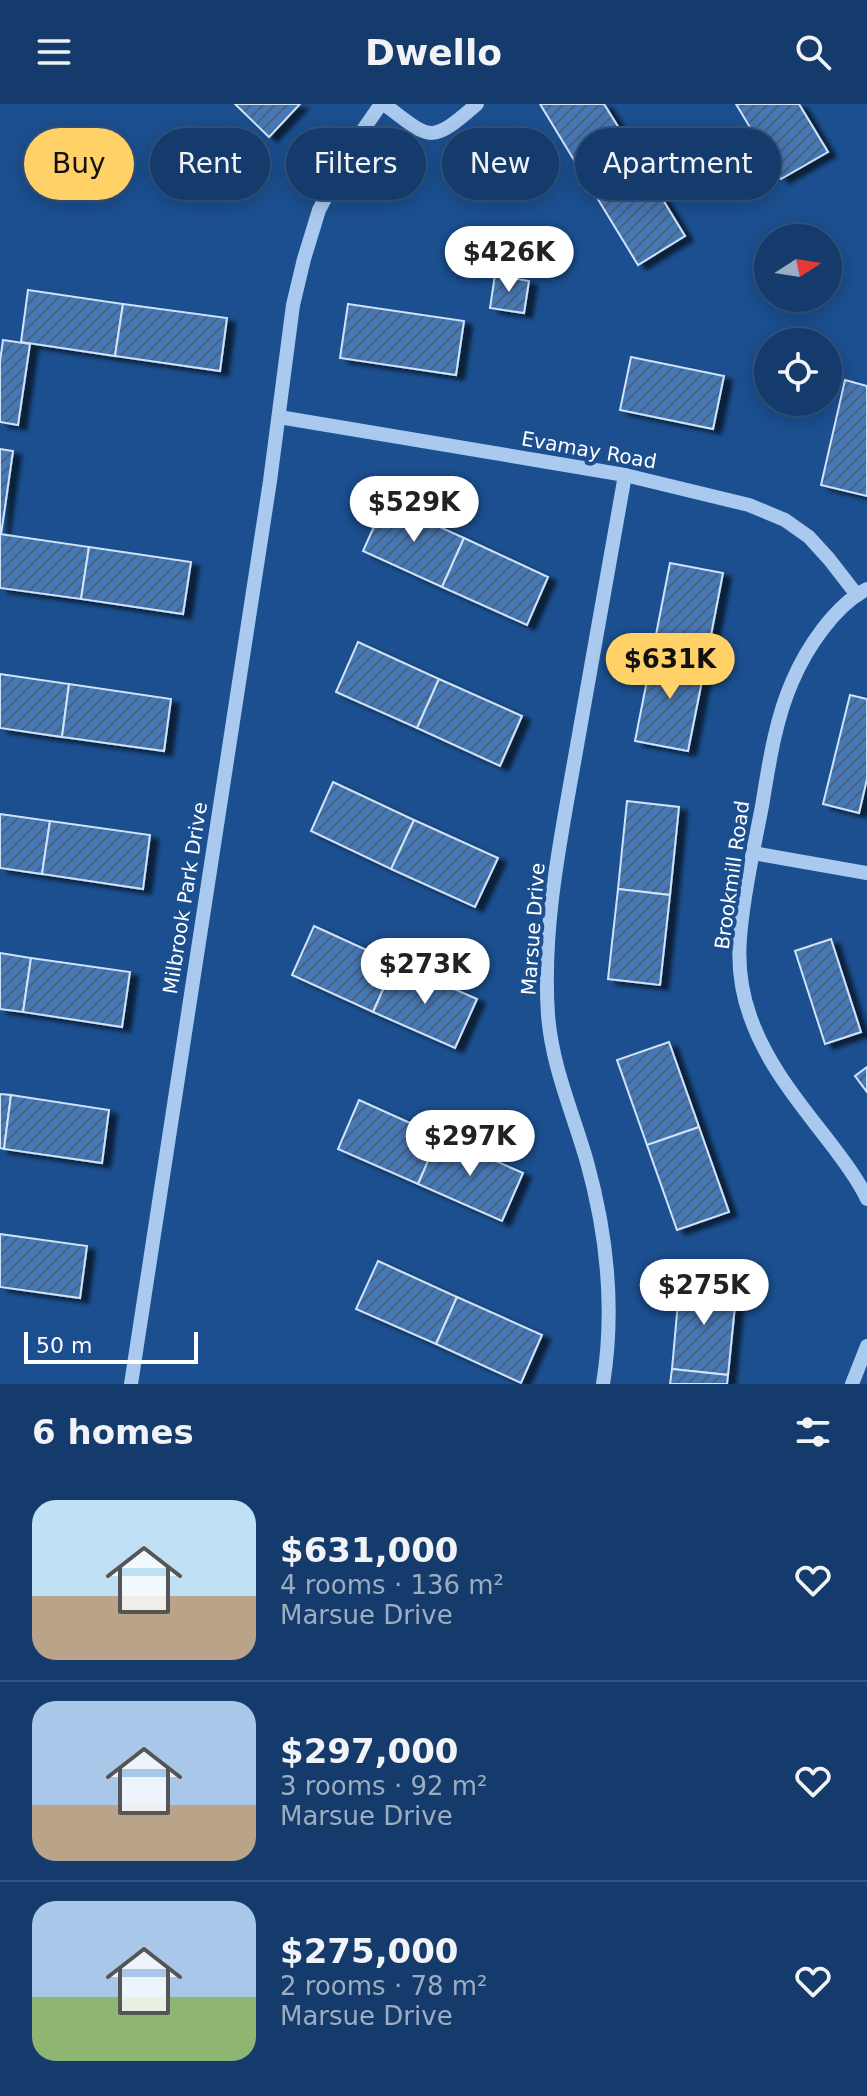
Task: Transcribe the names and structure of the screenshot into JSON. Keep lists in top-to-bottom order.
{
  "streets": {
    "street": [
      "Evamay Road",
      "Brookmill Road",
      "Milbrook Park Drive",
      "Marsue Drive"
    ]
  },
  "crossings": [
    ["Evamay Road", "Brookmill Road"],
    ["Evamay Road", "Milbrook Park Drive"],
    ["Evamay Road", "Marsue Drive"]
  ],
  "scale_bar": "50 m",
  "north": "right",
  "page": {
    "header": "Dwello",
    "chip": [
      "Buy",
      "Rent",
      "Filters",
      "New",
      "Apartment"
    ],
    "price": [
      "$426K",
      "$529K",
      "$631K",
      "$273K",
      "$297K",
      "$275K"
    ],
    "scale": "50 m",
    "heading": "6 homes",
    "list": [
      {
        "name": "$631,000",
        "note": "4 rooms · 136 m² · Marsue Drive"
      },
      {
        "name": "$297,000",
        "note": "3 rooms · 92 m² · Marsue Drive"
      },
      {
        "name": "$275,000",
        "note": "2 rooms · 78 m² · Marsue Drive"
      }
    ]
  }
}
